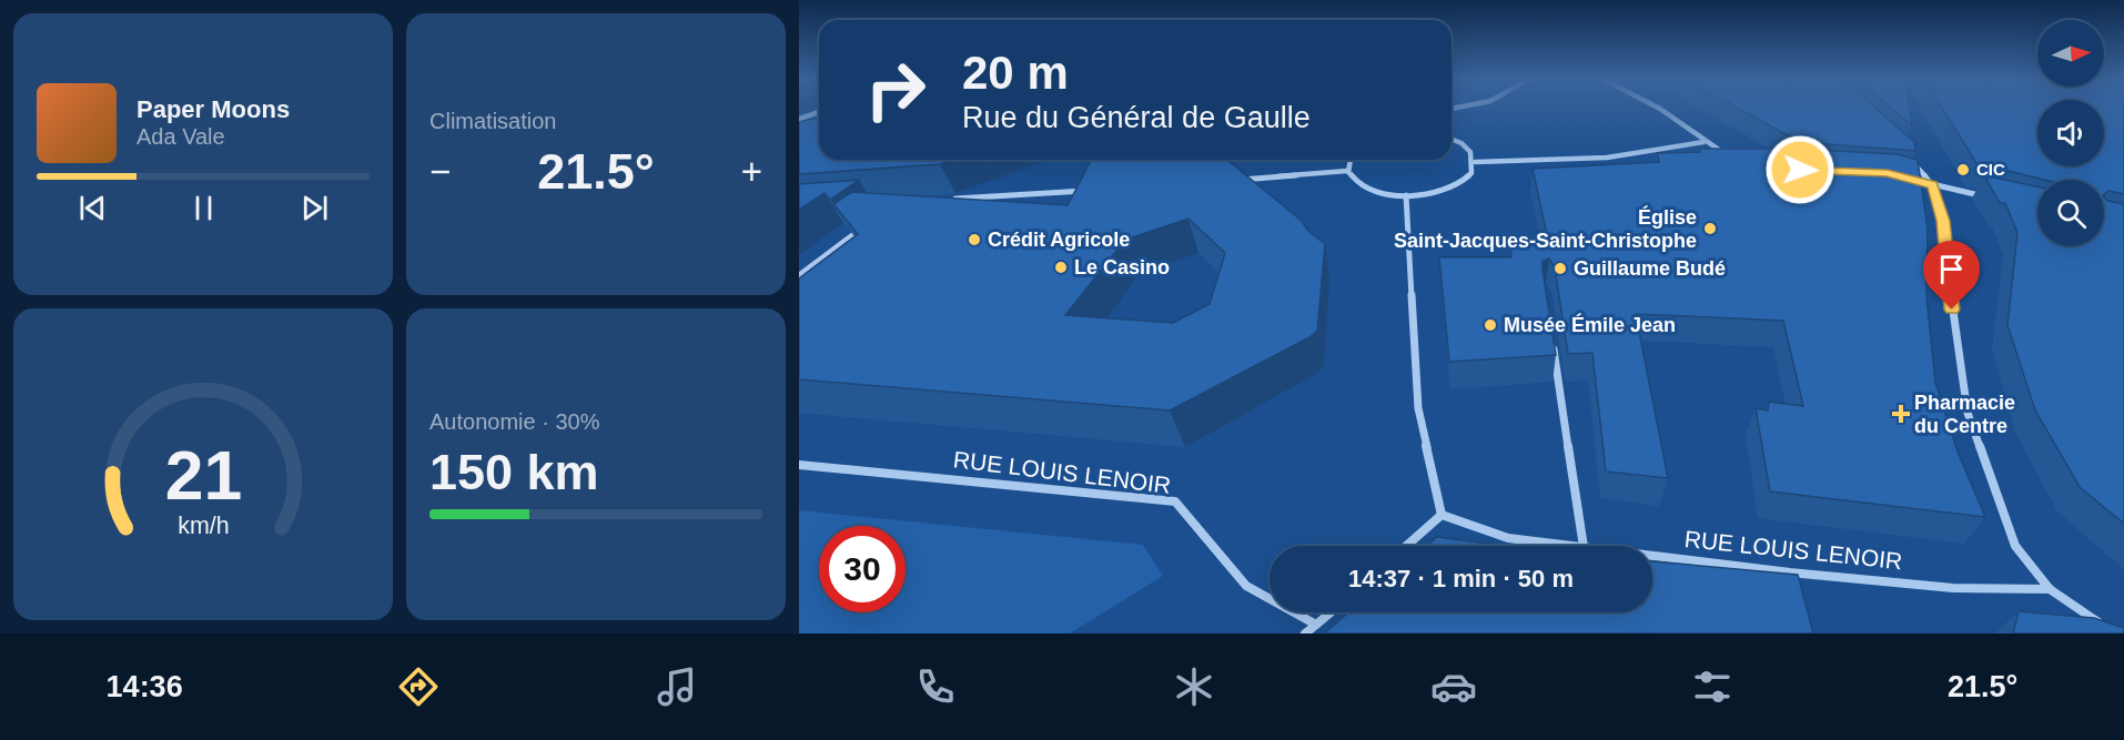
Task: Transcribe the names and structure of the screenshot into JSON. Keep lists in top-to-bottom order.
{
  "streets": {
    "street": ["RUE LOUIS LENOIR"]
  },
  "places": {
    "other": [
      "CIC",
      "Église Saint-Jacques-Saint-Christophe",
      "Crédit Agricole",
      "Le Casino",
      "Guillaume Budé",
      "Musée Émile Jean"
    ],
    "health": ["Pharmacie du Centre"]
  },
  "north": "right",
  "page": {
    "tile": [
      "Climatisation",
      ["Autonomie · 30%", "150 km"]
    ],
    "turn": ["20 m", "Rue du Général de Gaulle"],
    "song": ["Paper Moons", "Ada Vale"],
    "heat": ["−", "21.5°", "+"],
    "limit": "30",
    "trip": "14:37 · 1 min · 50 m",
    "tabs": ["14:36", "21.5°"],
    "gauge": ["21", "km/h"]
  }
}
